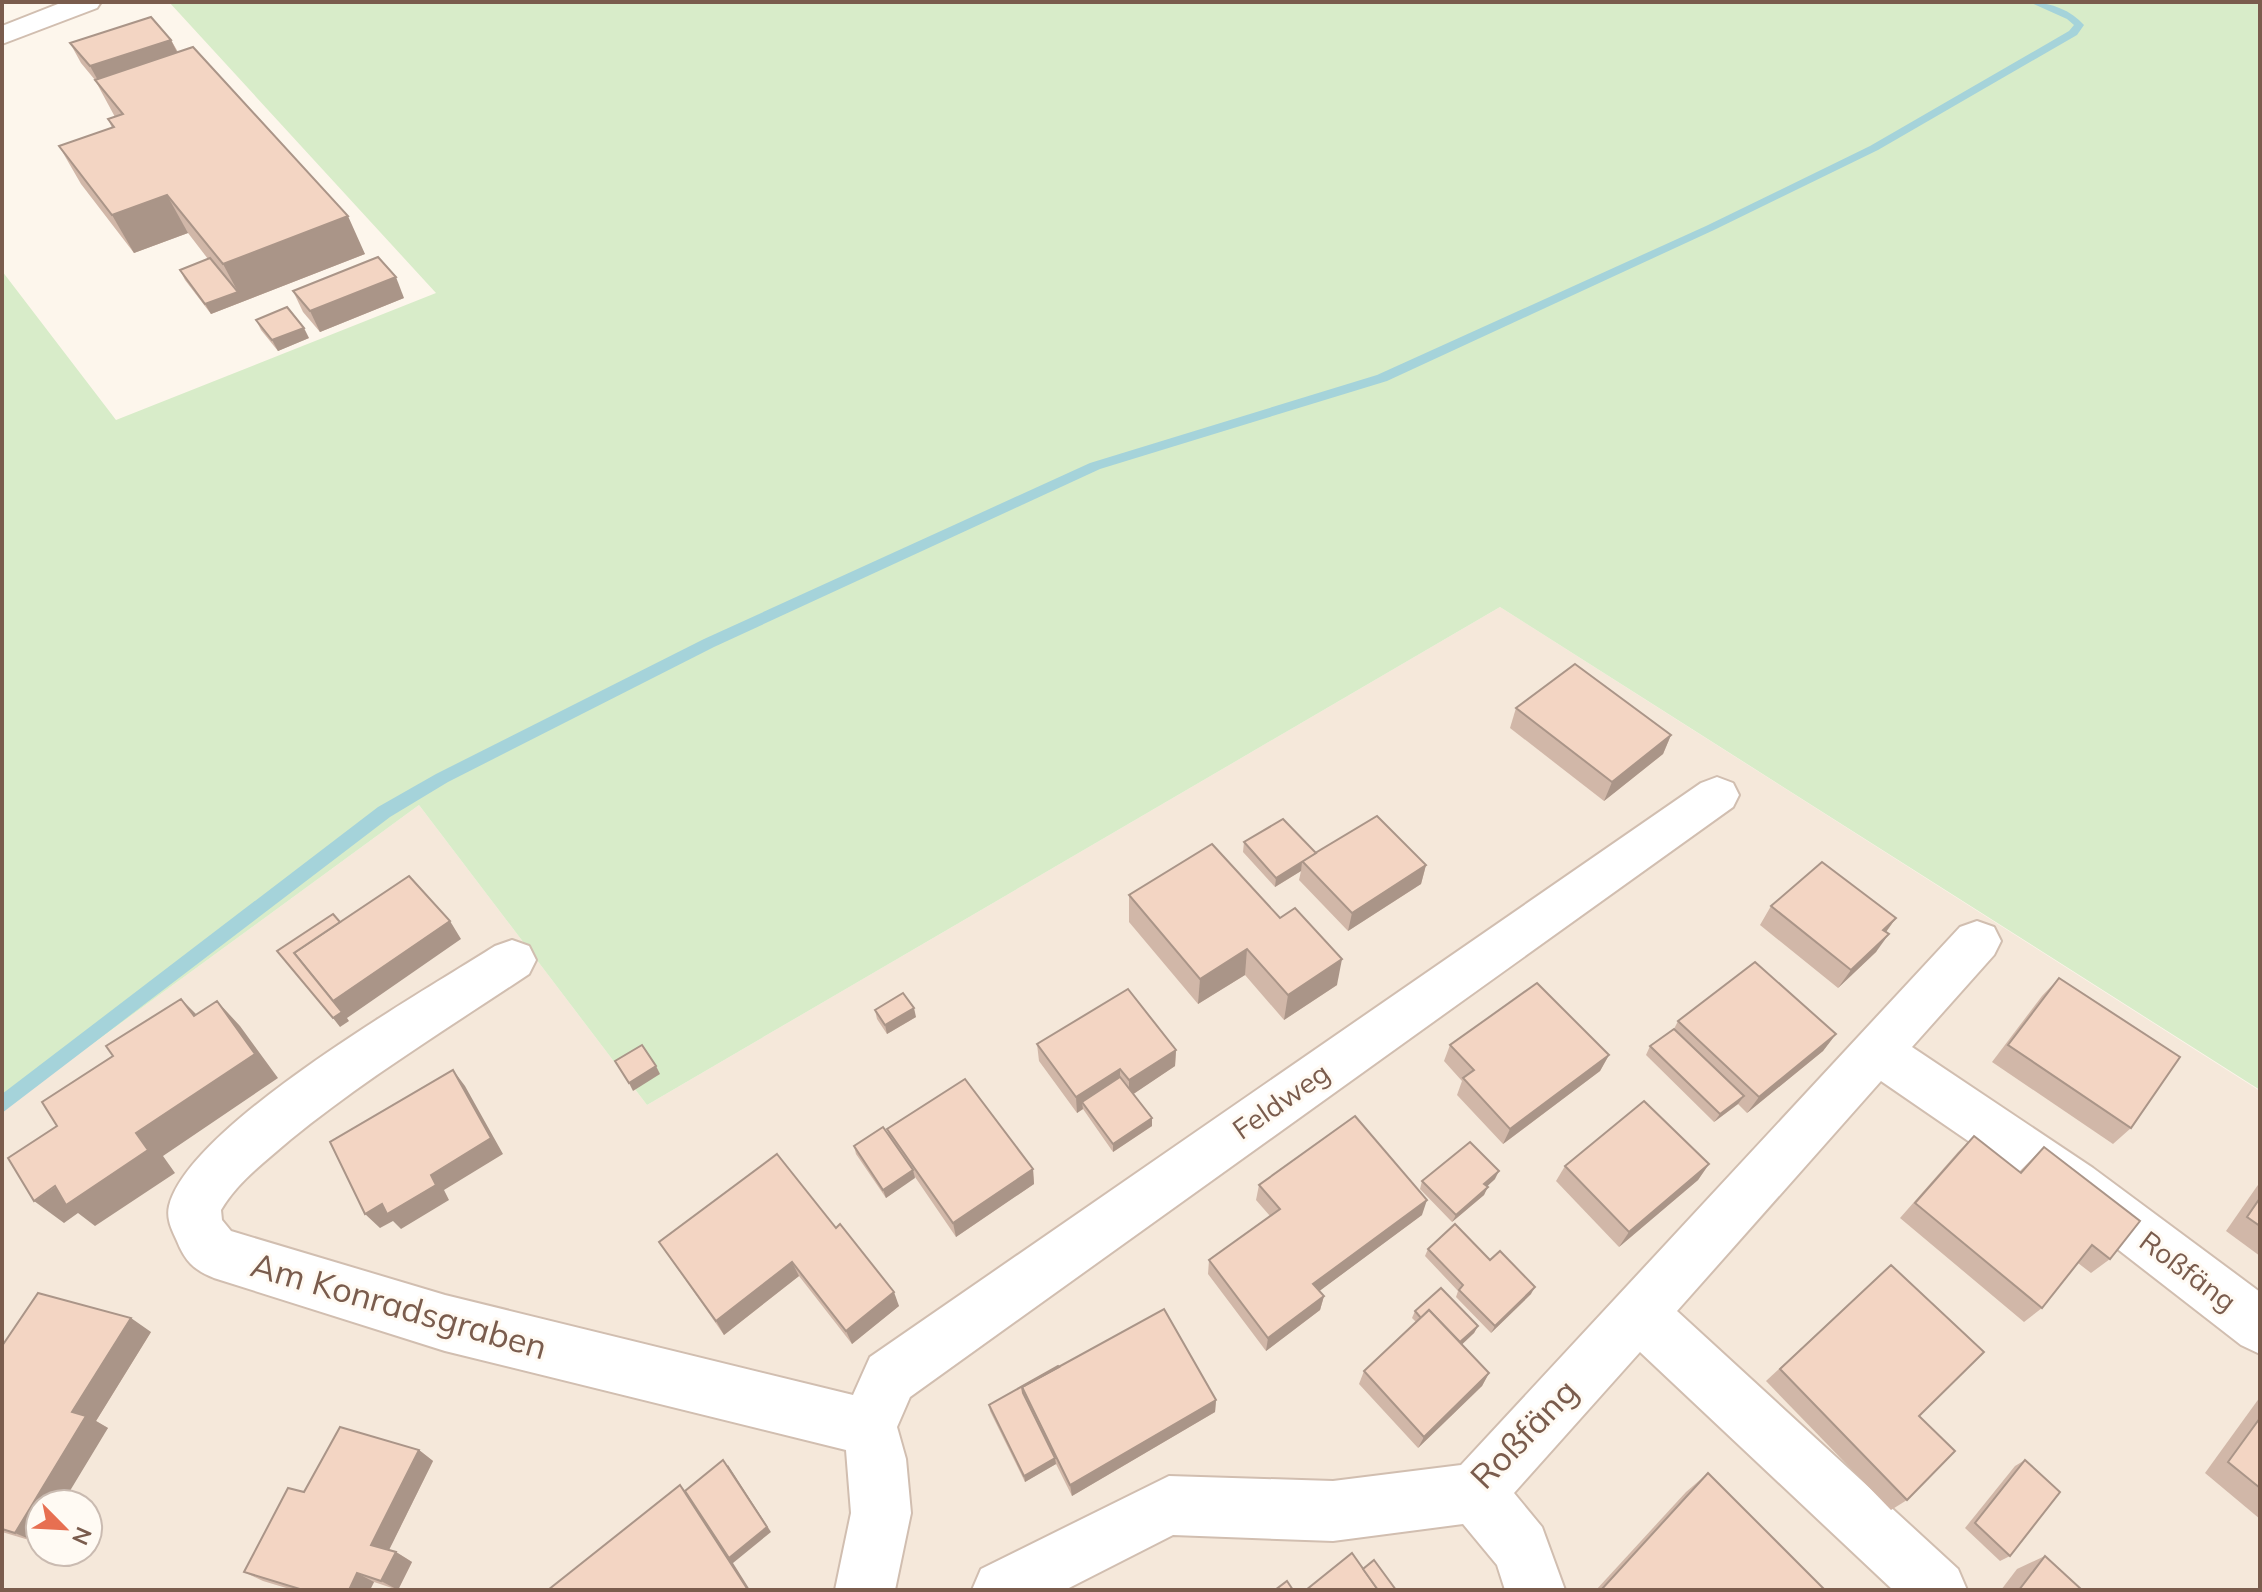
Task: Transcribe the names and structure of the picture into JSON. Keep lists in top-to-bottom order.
{
  "streets": {
    "street": ["Feldweg", "Roßfäng", "Am Konradsgraben"]
  },
  "crossings": [
    ["Feldweg", "Am Konradsgraben"]
  ],
  "north": "bottom right"
}
